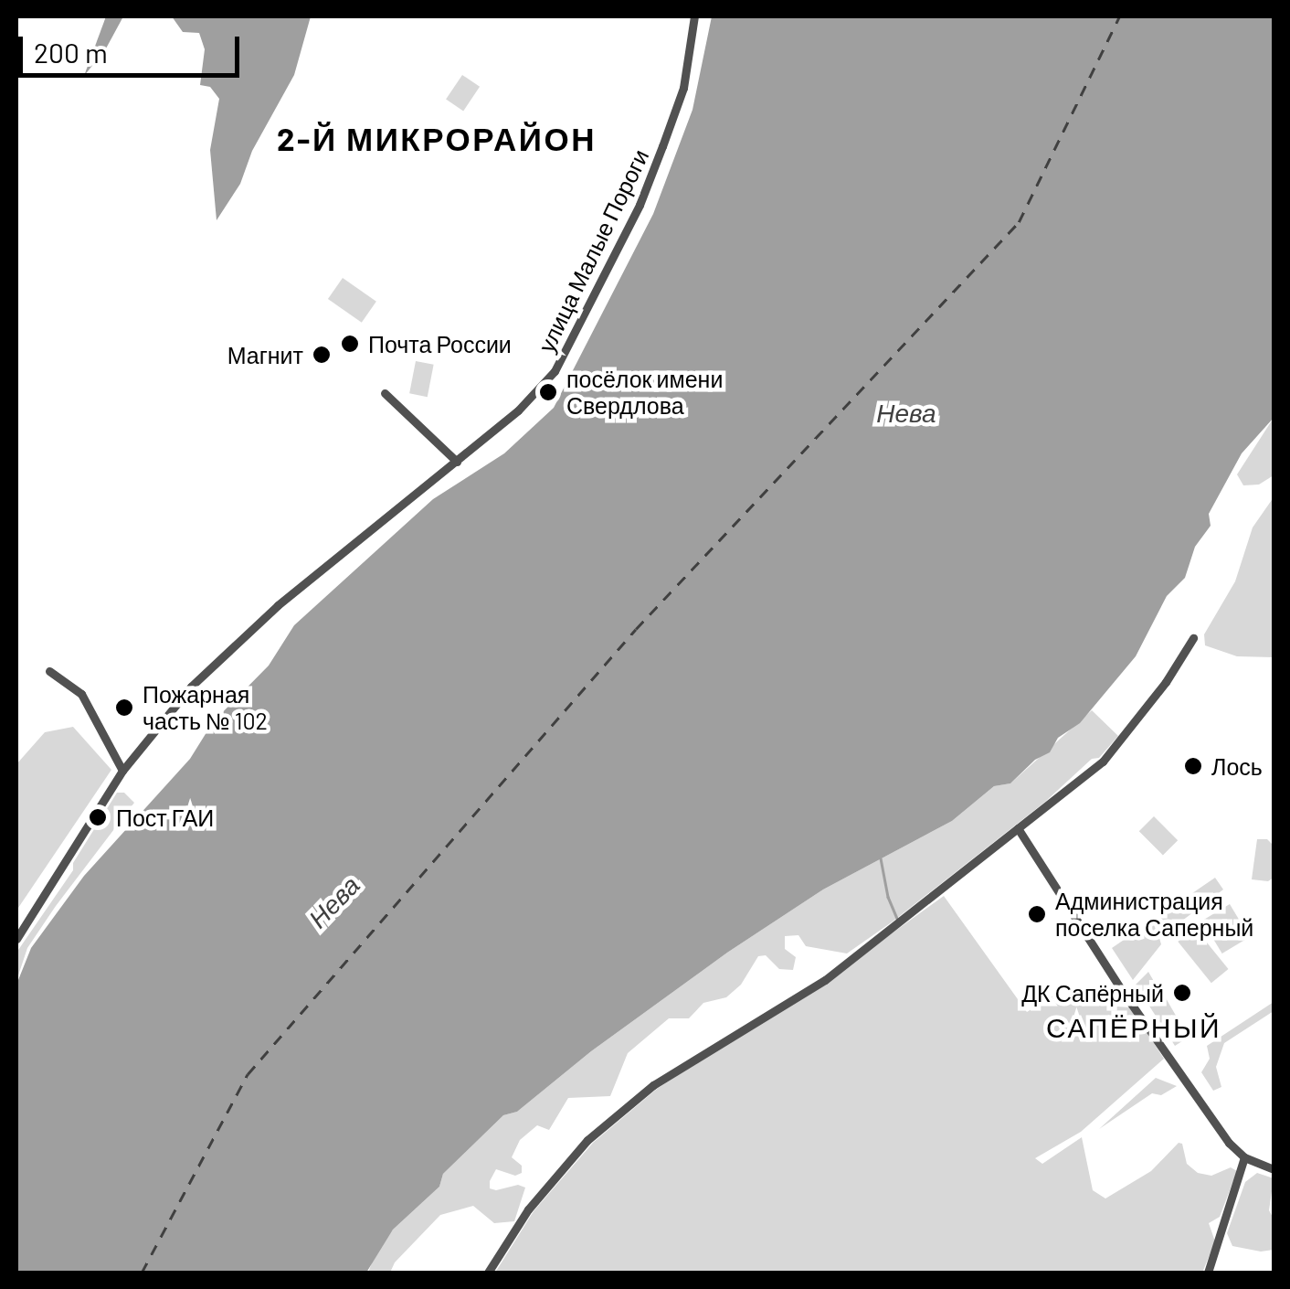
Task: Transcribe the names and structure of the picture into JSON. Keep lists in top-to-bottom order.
{
  "streets": {
    "street": ["улица Малые Пороги"]
  },
  "districts": ["2-Й МИКРОРАЙОН", "САПЁРНЫЙ"],
  "water": ["Нева"],
  "places": [
    "Почта России",
    "Магнит",
    "посёлок имени Свердлова",
    "Пожарная часть № 102",
    "Лось",
    "Пост ГАИ",
    "Администрация поселка Саперный",
    "ДК Сапёрный"
  ],
  "scale_bar": "200 m"
}
